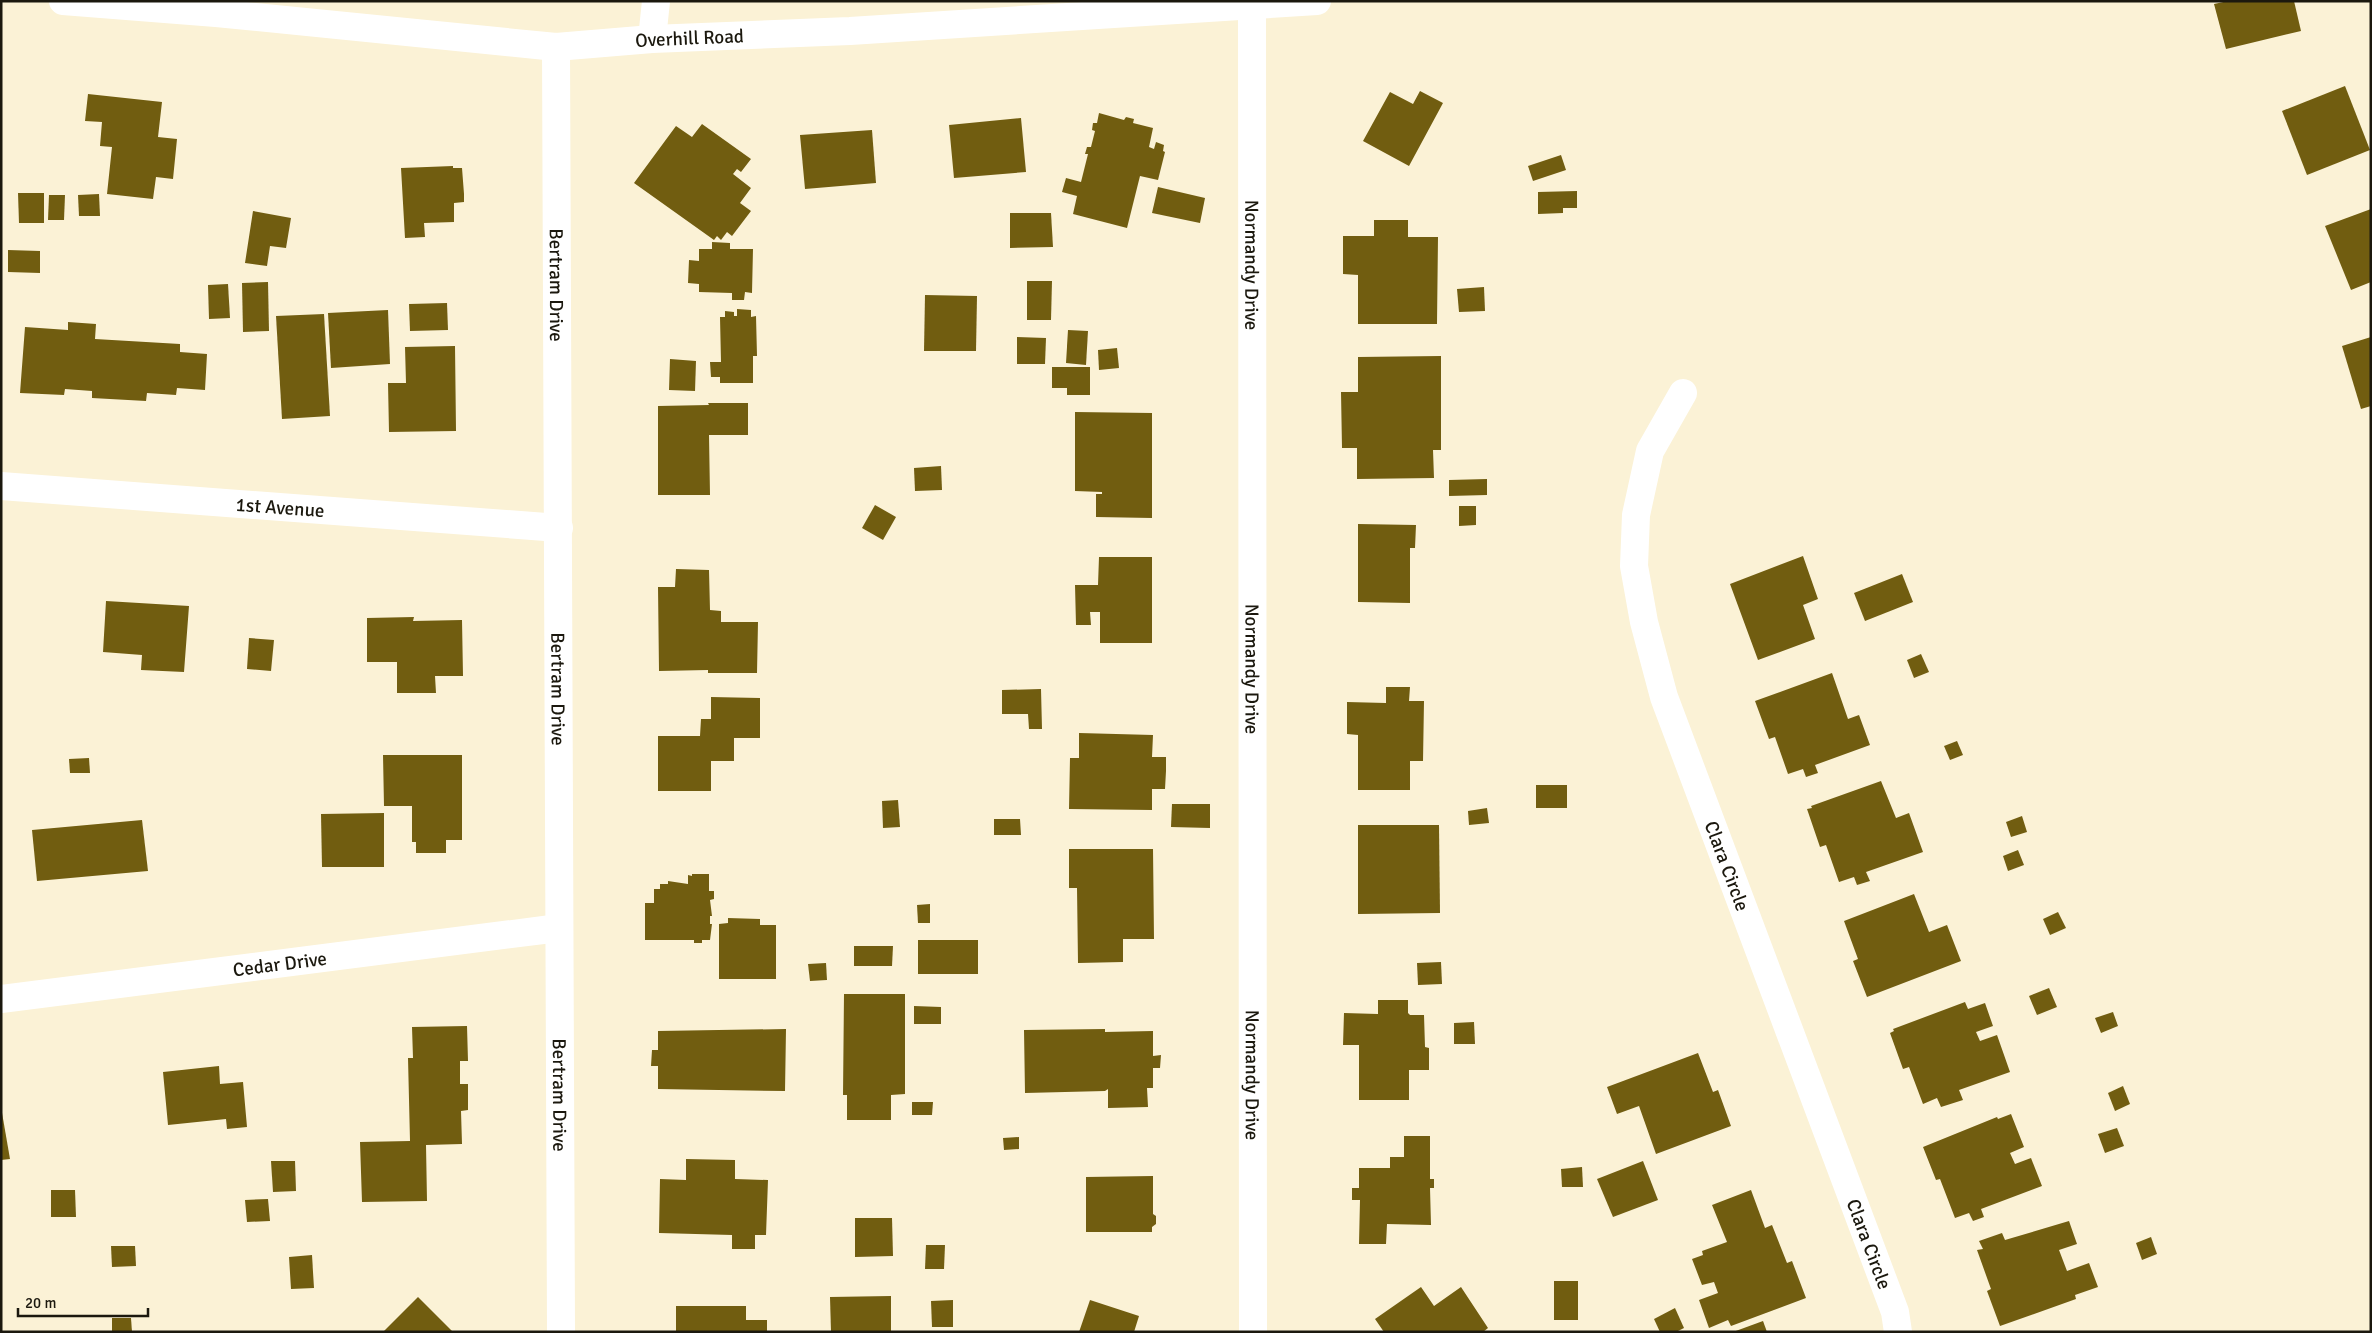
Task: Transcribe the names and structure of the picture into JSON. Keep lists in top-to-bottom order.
{
  "streets": {
    "street": [
      "Overhill Road",
      "Normandy Drive",
      "Bertram Drive",
      "1st Avenue",
      "Clara Circle",
      "Cedar Drive"
    ]
  },
  "crossings": [
    ["Overhill Road", "Normandy Drive"],
    ["Overhill Road", "Bertram Drive"],
    ["Bertram Drive", "1st Avenue"],
    ["Bertram Drive", "Cedar Drive"]
  ],
  "scale_bar": "20 m"
}
